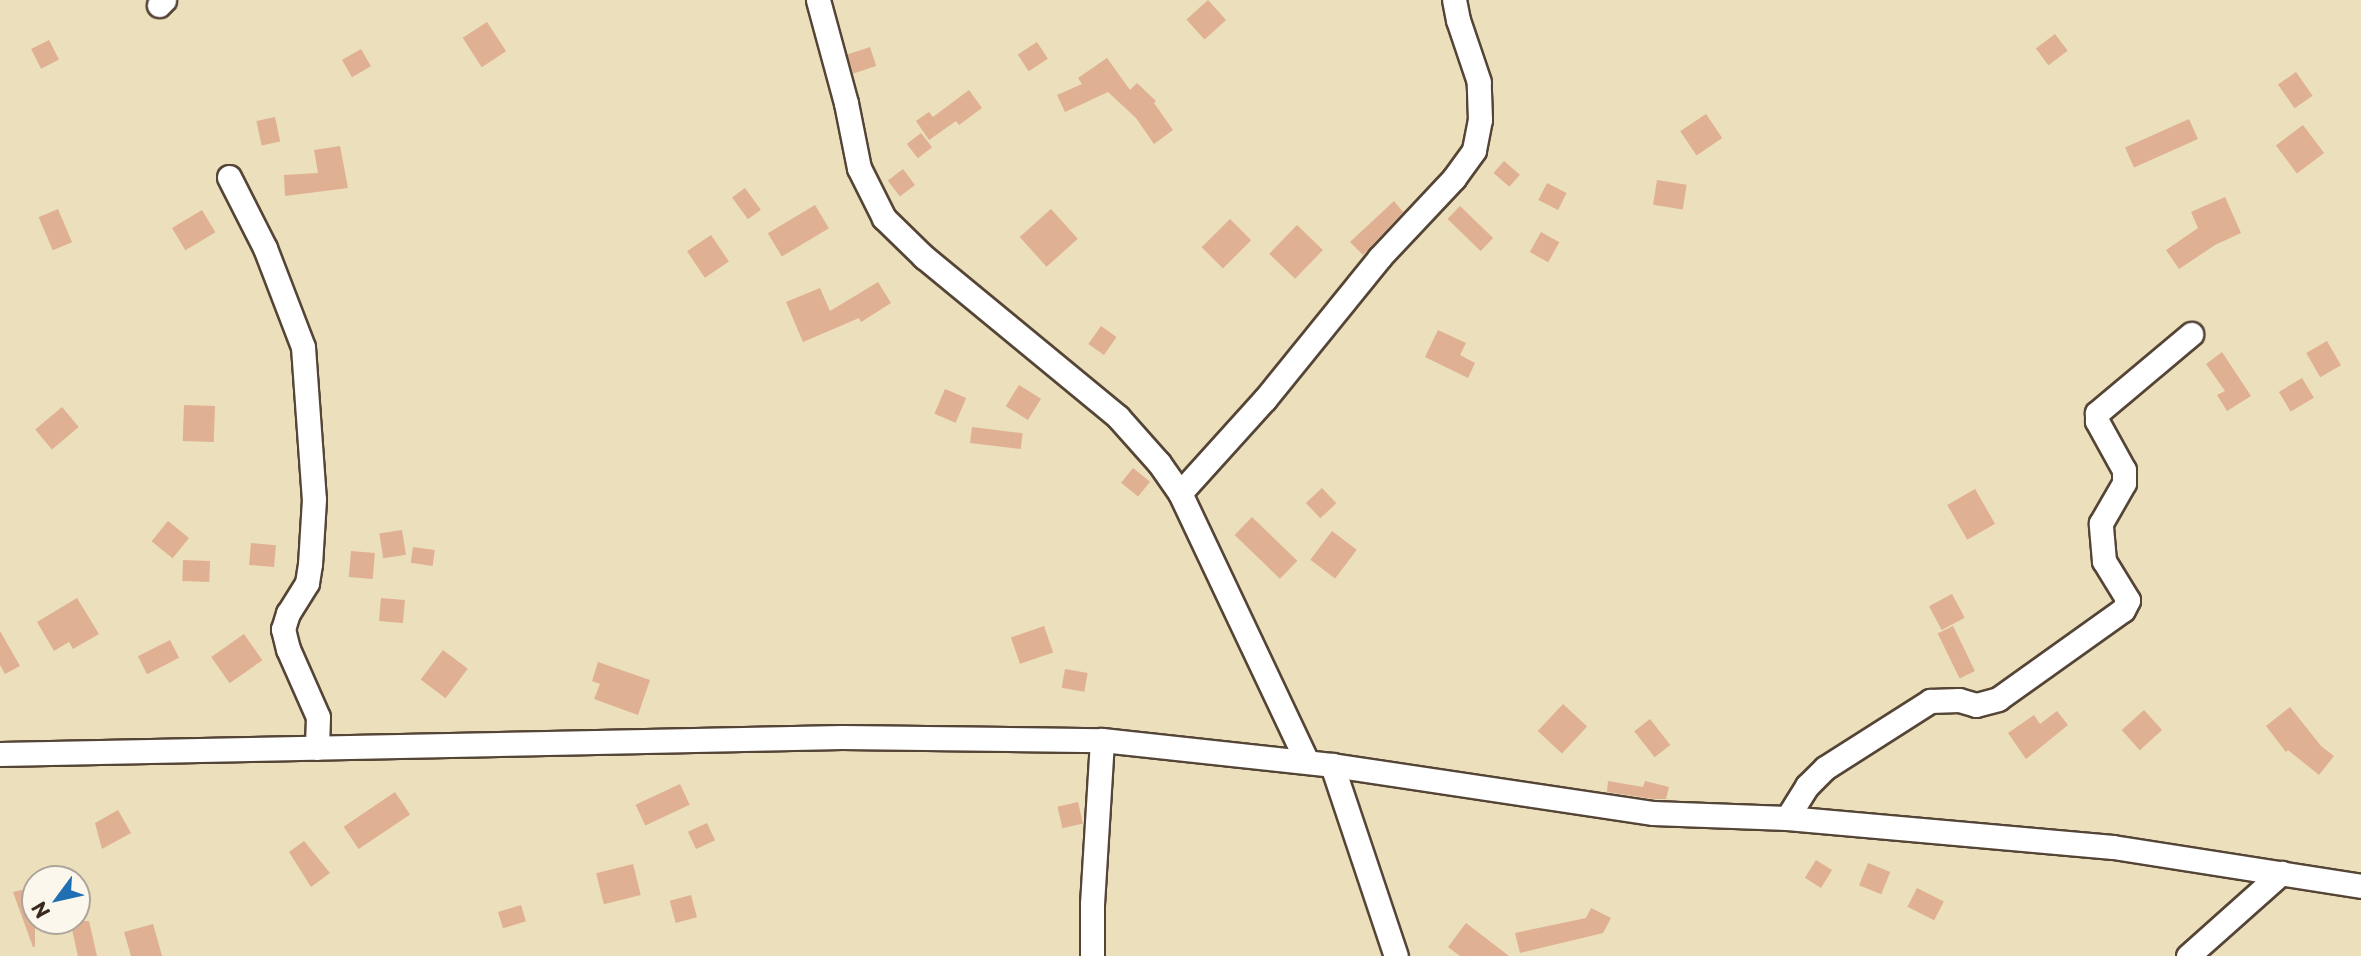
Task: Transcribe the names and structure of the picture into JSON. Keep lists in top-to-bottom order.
{
  "north": "bottom left"
}
